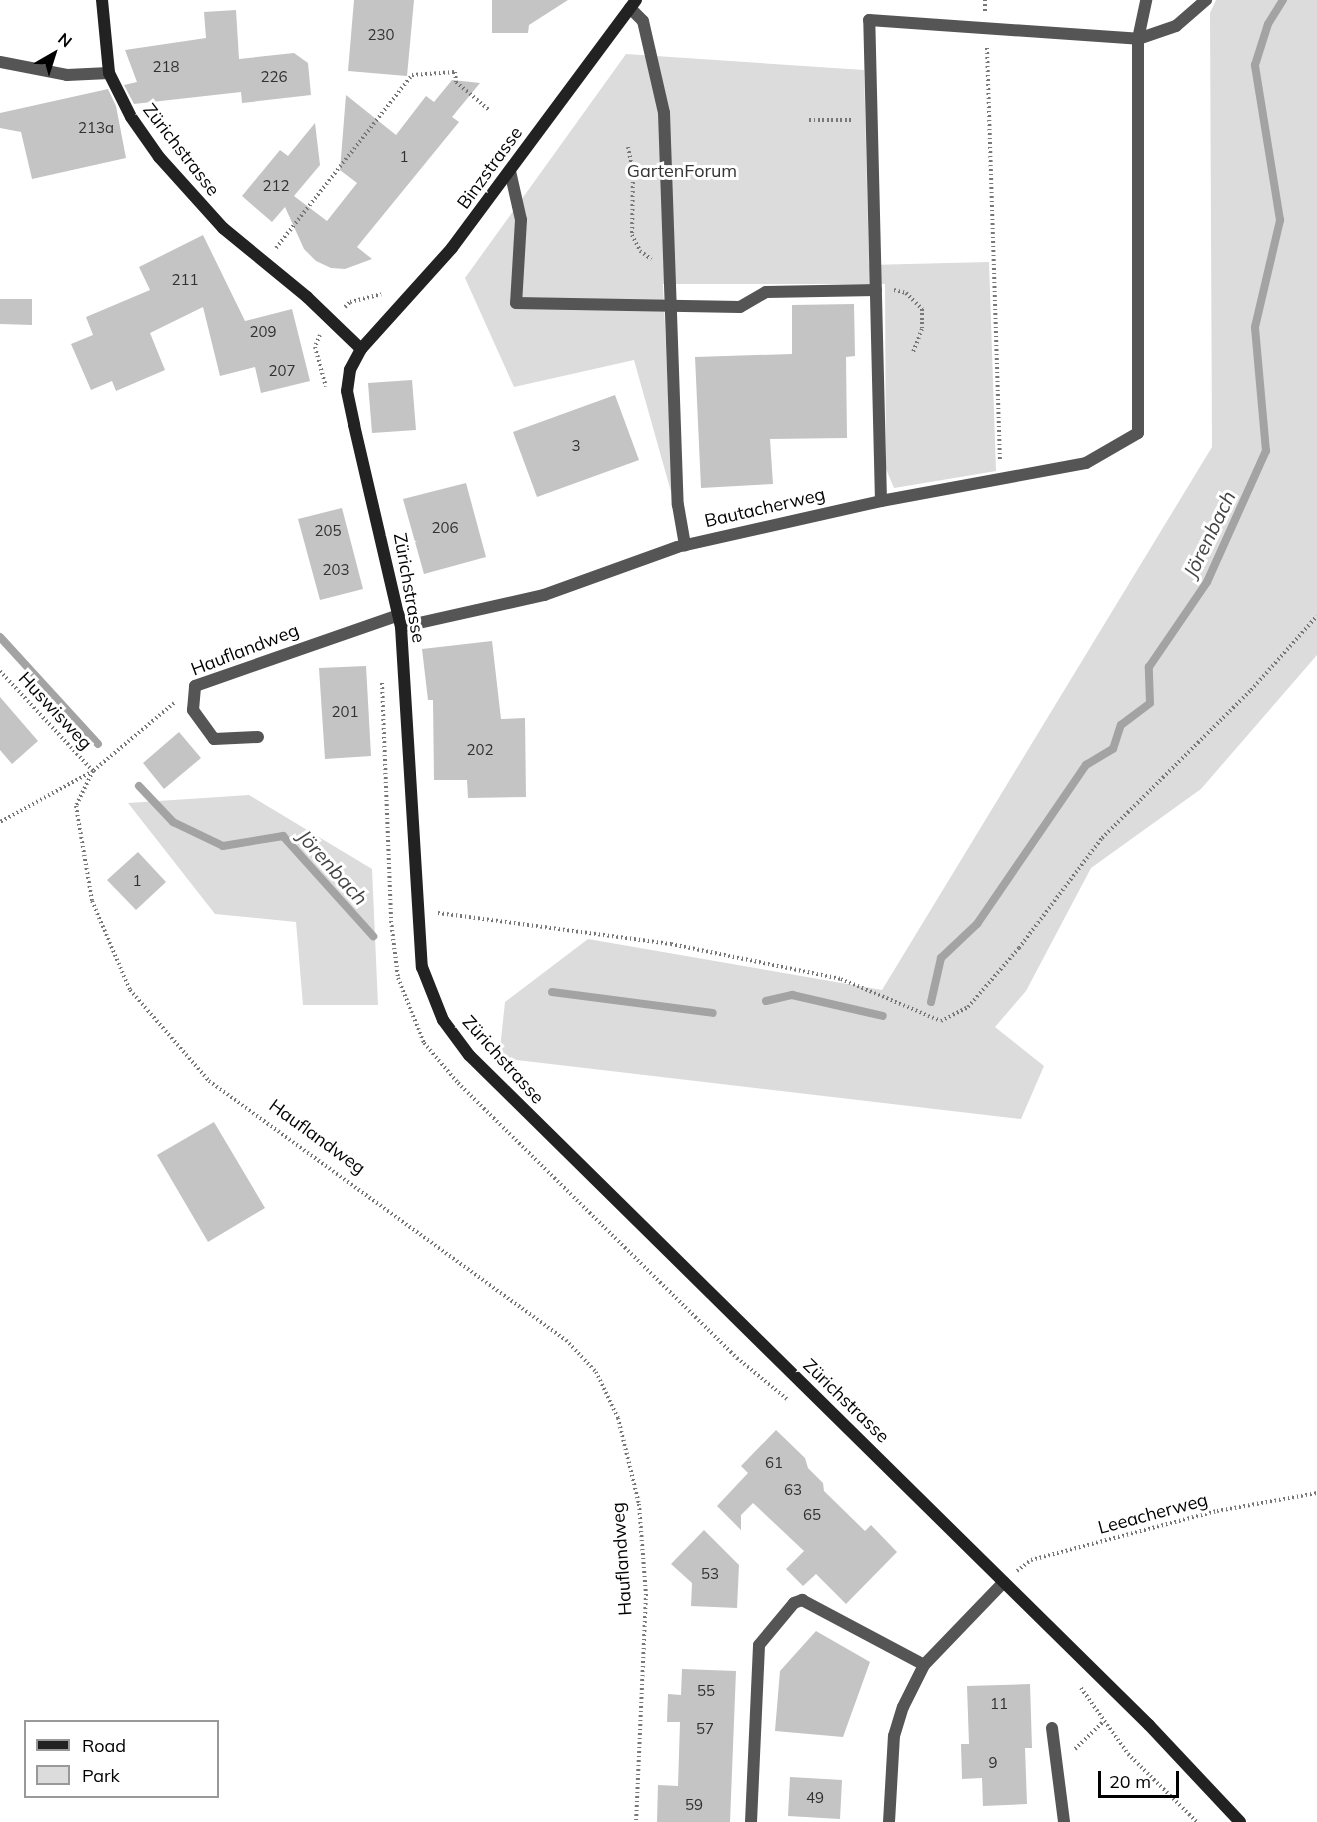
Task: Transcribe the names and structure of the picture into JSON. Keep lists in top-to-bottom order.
{
  "streets": {
    "main road": ["Zürichstrasse", "Binzstrasse"],
    "street": ["Bautacherweg", "Hauflandweg"],
    "path": ["Huswisweg", "Leeacherweg"]
  },
  "crossings": [
    ["Zürichstrasse", "Binzstrasse"],
    ["Zürichstrasse", "Bautacherweg"],
    ["Zürichstrasse", "Hauflandweg"],
    ["Zürichstrasse", "Leeacherweg"],
    ["Bautacherweg", "Hauflandweg"],
    ["Hauflandweg", "Huswisweg"]
  ],
  "water": ["Jörenbach"],
  "parks": ["GartenForum"],
  "house_numbers": [
    "230",
    "218",
    "226",
    "213a",
    "1",
    "212",
    "211",
    "209",
    "207",
    "3",
    "206",
    "205",
    "203",
    "201",
    "202",
    "1",
    "61",
    "63",
    "65",
    "53",
    "55",
    "11",
    "57",
    "9",
    "49",
    "59"
  ],
  "legend": ["Road", "Park"],
  "scale_bar": "20 m",
  "north": "top right"
}
